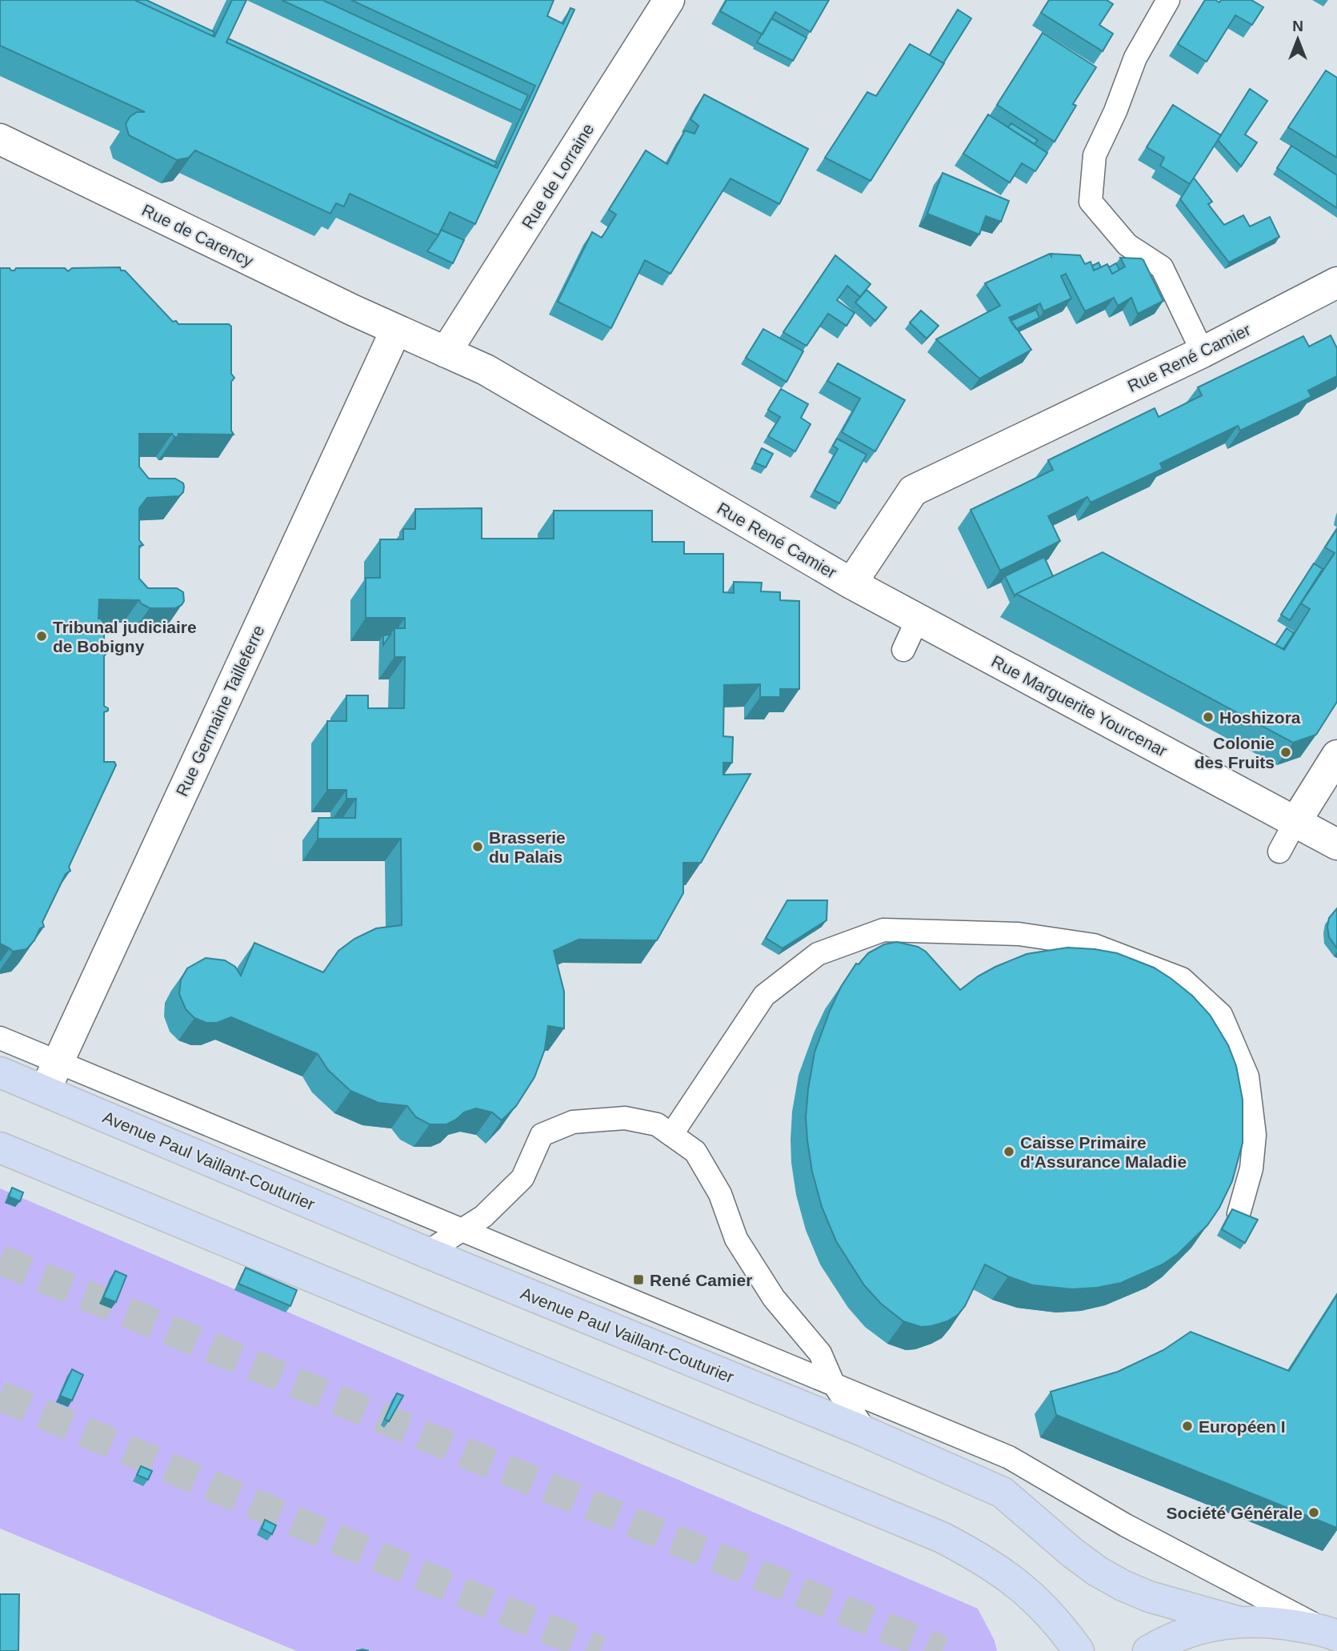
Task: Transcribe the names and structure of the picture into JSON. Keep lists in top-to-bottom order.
{
  "streets": {
    "main road": ["Avenue Paul Vaillant-Couturier"],
    "street": [
      "Rue de Lorraine",
      "Rue de Carency",
      "Rue René Camier",
      "Rue Marguerite Yourcenar",
      "Rue Germaine Tailleferre"
    ]
  },
  "crossings": [
    ["Rue de Lorraine", "Rue René Camier"],
    ["Rue de Carency", "Rue René Camier"],
    ["Rue de Carency", "Rue Germaine Tailleferre"],
    ["Rue René Camier", "Rue Marguerite Yourcenar"],
    ["Rue René Camier", "Rue Germaine Tailleferre"],
    ["Rue Germaine Tailleferre", "Avenue Paul Vaillant-Couturier"]
  ],
  "places": {
    "other": [
      "Tribunal judiciaire de Bobigny",
      "Hoshizora",
      "Colonie des Fruits",
      "Brasserie du Palais",
      "Caisse Primaire d'Assurance Maladie",
      "Européen I",
      "Société Générale"
    ],
    "transit": ["René Camier"]
  },
  "north": "top"
}
